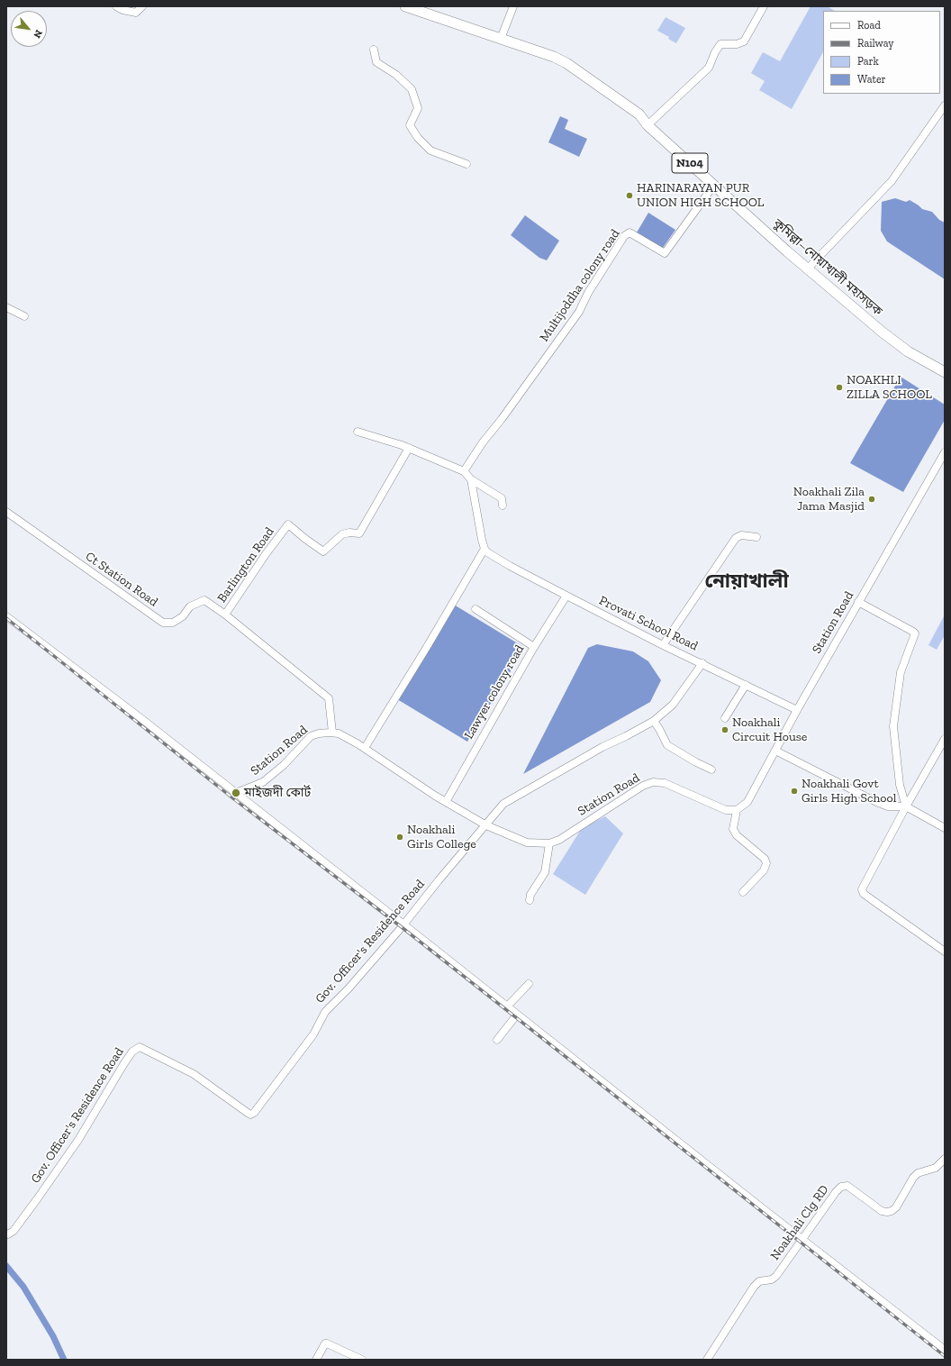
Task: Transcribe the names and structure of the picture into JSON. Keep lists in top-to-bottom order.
{
  "streets": {
    "highway": ["N104", "কুমিল্লা–নোয়াখালী মহাসড়ক"],
    "street": [
      "Multijoddha colony road",
      "Barlington Road",
      "Ct Station Road",
      "Station Road",
      "Provati School Road",
      "Lawyer colony road",
      "Gov. Officer's Residence Road",
      "Noakhali Clg RD"
    ]
  },
  "crossings": [
    ["কুমিল্লা–নোয়াখালী মহাসড়ক", "Multijoddha colony road"],
    ["Barlington Road", "Ct Station Road"],
    ["Barlington Road", "Station Road"],
    ["Station Road", "Provati School Road"],
    ["Station Road", "Lawyer colony road"],
    ["Station Road", "Gov. Officer's Residence Road"],
    ["Provati School Road", "Lawyer colony road"],
    ["Provati School Road", "Gov. Officer's Residence Road"]
  ],
  "districts": ["নোয়াখালী"],
  "places": [
    "HARINARAYAN PUR UNION HIGH SCHOOL",
    "NOAKHLI ZILLA SCHOOL",
    "Noakhali Zila Jama Masjid",
    "Noakhali Circuit House",
    "Noakhali Govt Girls High School",
    "মাইজদী কোর্ট",
    "Noakhali Girls College"
  ],
  "legend": [
    "Road",
    "Railway",
    "Park",
    "Water"
  ],
  "north": "bottom right"
}
